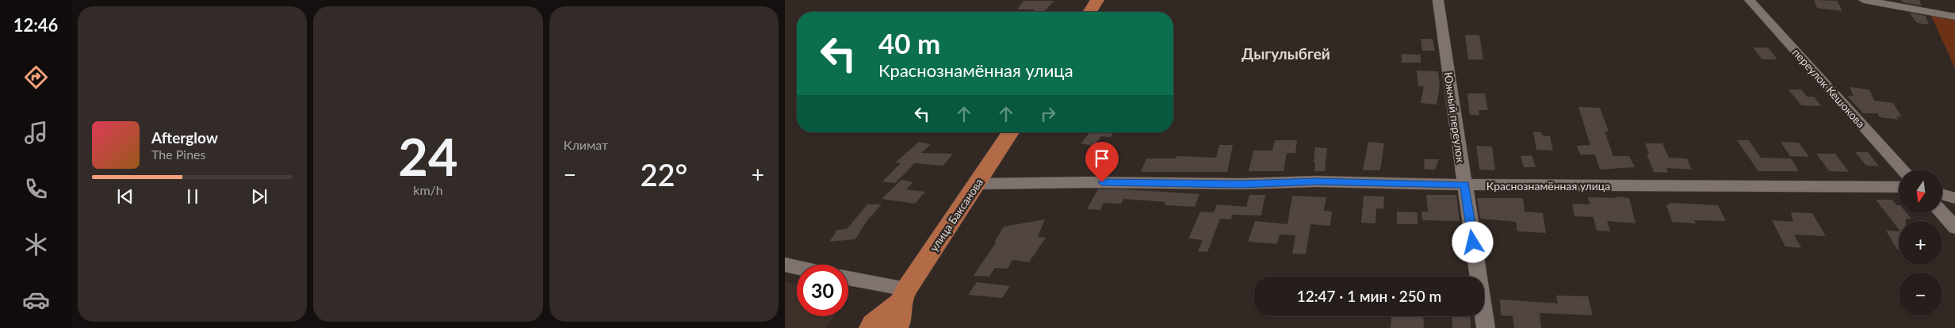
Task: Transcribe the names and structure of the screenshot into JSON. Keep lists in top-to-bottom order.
{
  "streets": {
    "main road": ["улица Баксанова"],
    "street": ["переулок Кешокова", "Южный переулок", "Краснознамённая улица"]
  },
  "crossings": [
    ["Южный переулок", "Краснознамённая улица"],
    ["Краснознамённая улица", "улица Баксанова"]
  ],
  "districts": ["Дыгулыбгей"],
  "north": "bottom",
  "page": {
    "tabs": "12:46",
    "tile": [
      ["24", "km/h"],
      "Климат"
    ],
    "turn": ["40 m", "Краснознамённая улица"],
    "song": ["Afterglow", "The Pines"],
    "heat": ["−", "22°", "+"],
    "map_buttons": ["+", "−"],
    "limit": "30",
    "trip": "12:47 · 1 мин · 250 m"
  }
}
